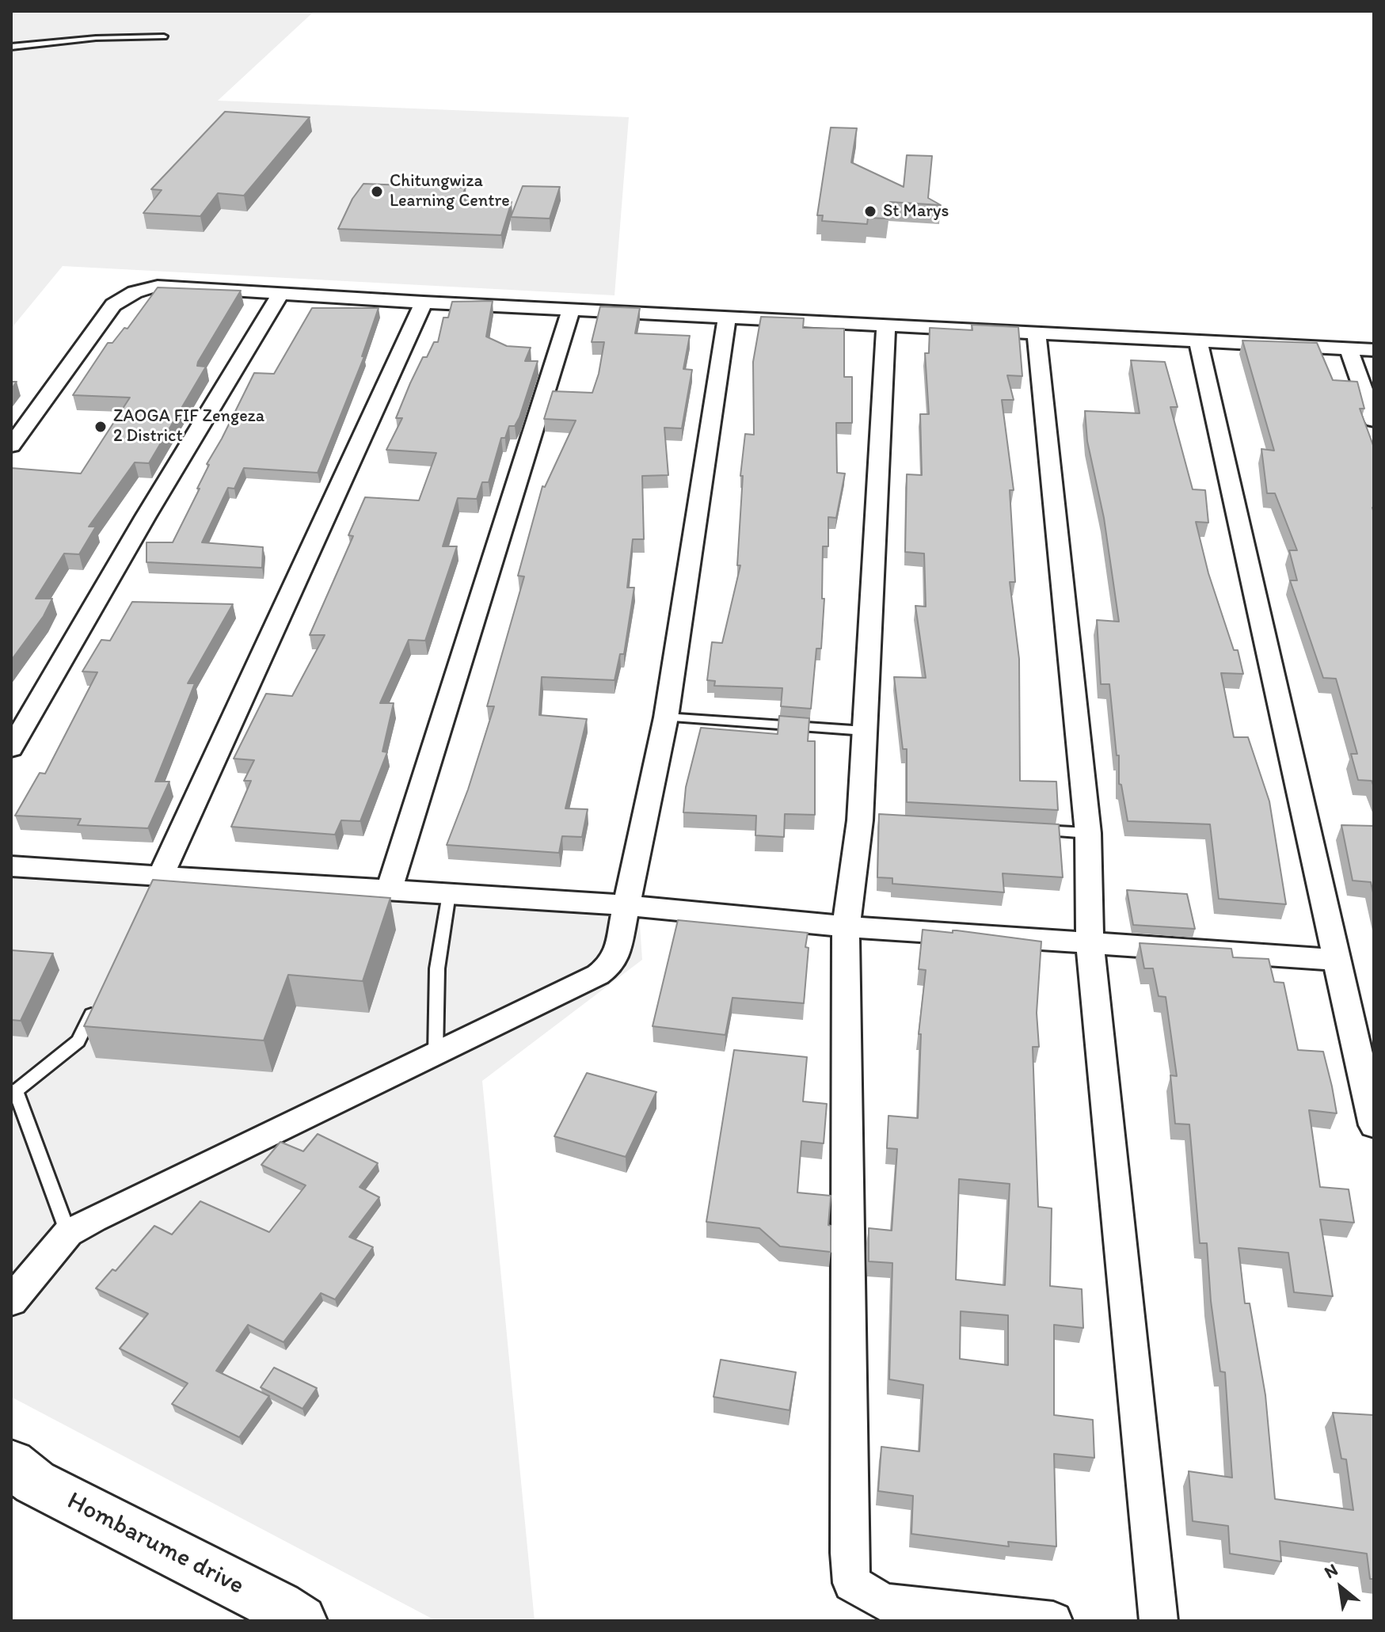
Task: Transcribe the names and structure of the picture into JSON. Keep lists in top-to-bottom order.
{
  "streets": {
    "street": ["Hombarume drive"]
  },
  "places": ["Chitungwiza Learning Centre", "St Marys", "ZAOGA FIF Zengeza 2 District"],
  "north": "top left"
}
